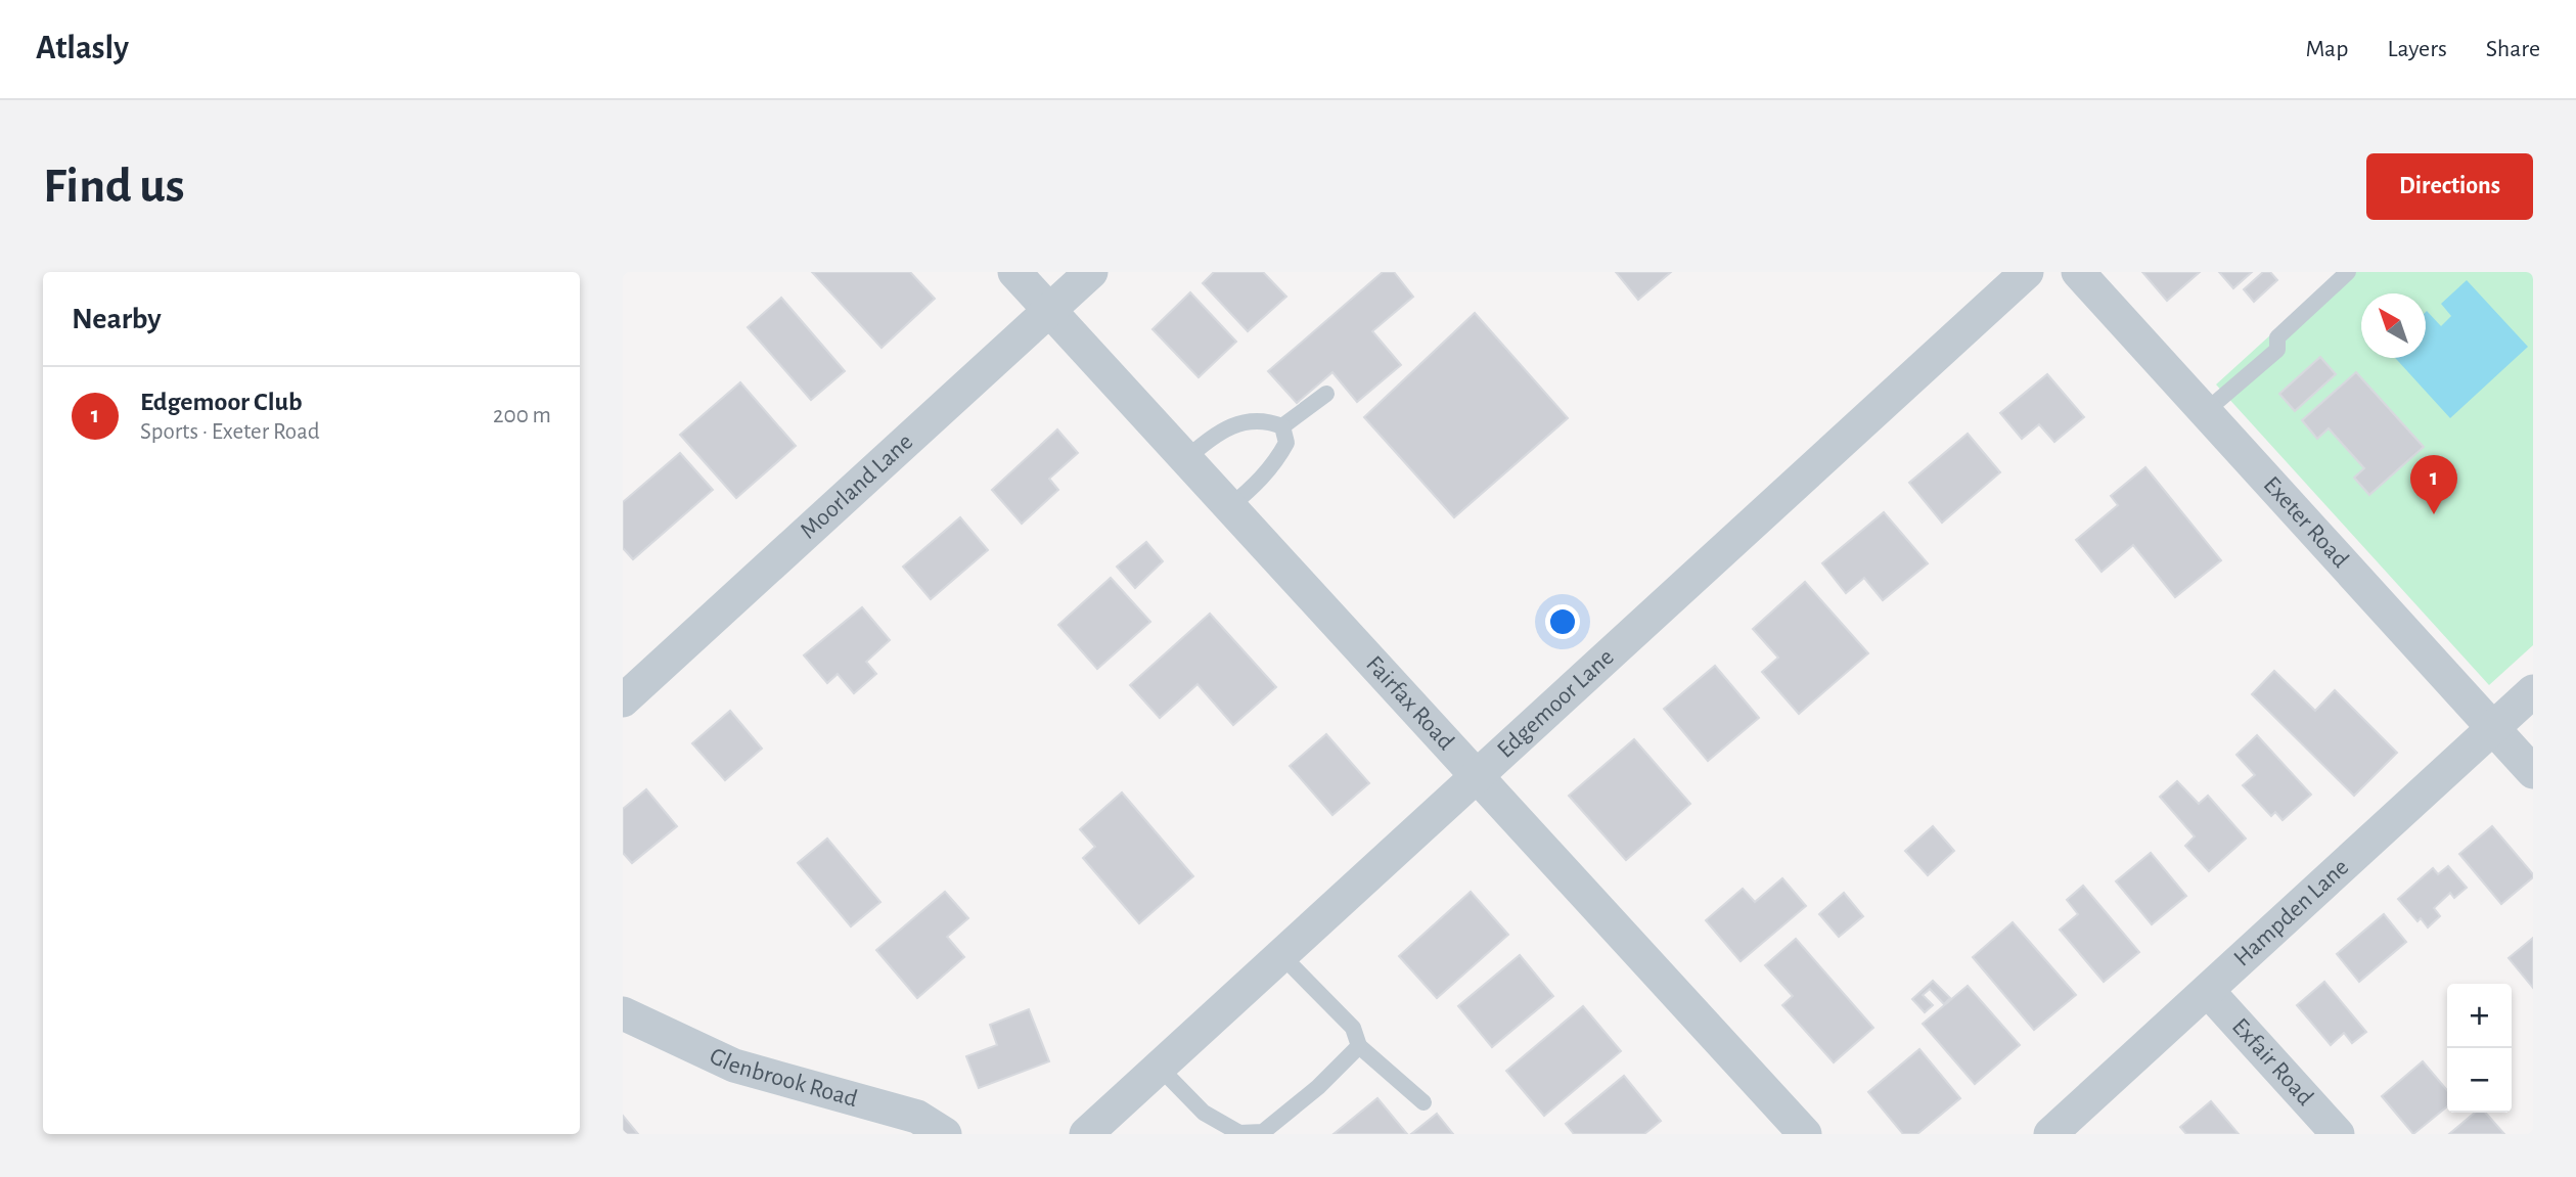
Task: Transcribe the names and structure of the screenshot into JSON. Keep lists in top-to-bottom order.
{
  "streets": {
    "street": [
      "Moorland Lane",
      "Exeter Road",
      "Fairfax Road",
      "Edgemoor Lane",
      "Hampden Lane",
      "Exfair Road",
      "Glenbrook Road"
    ]
  },
  "crossings": [
    ["Moorland Lane", "Fairfax Road"],
    ["Exeter Road", "Hampden Lane"],
    ["Fairfax Road", "Edgemoor Lane"],
    ["Hampden Lane", "Exfair Road"]
  ],
  "north": "top left",
  "page": {
    "header": "Atlasly",
    "nav": ["Map", "Layers", "Share"],
    "buttons": "Directions",
    "title": "Find us",
    "heading": "Nearby",
    "list": [
      {
        "mark": "1",
        "name": "Edgemoor Club",
        "note": "Sports · Exeter Road",
        "value": "200 m"
      }
    ],
    "pins": "1",
    "map_buttons": ["+", "−"]
  }
}
